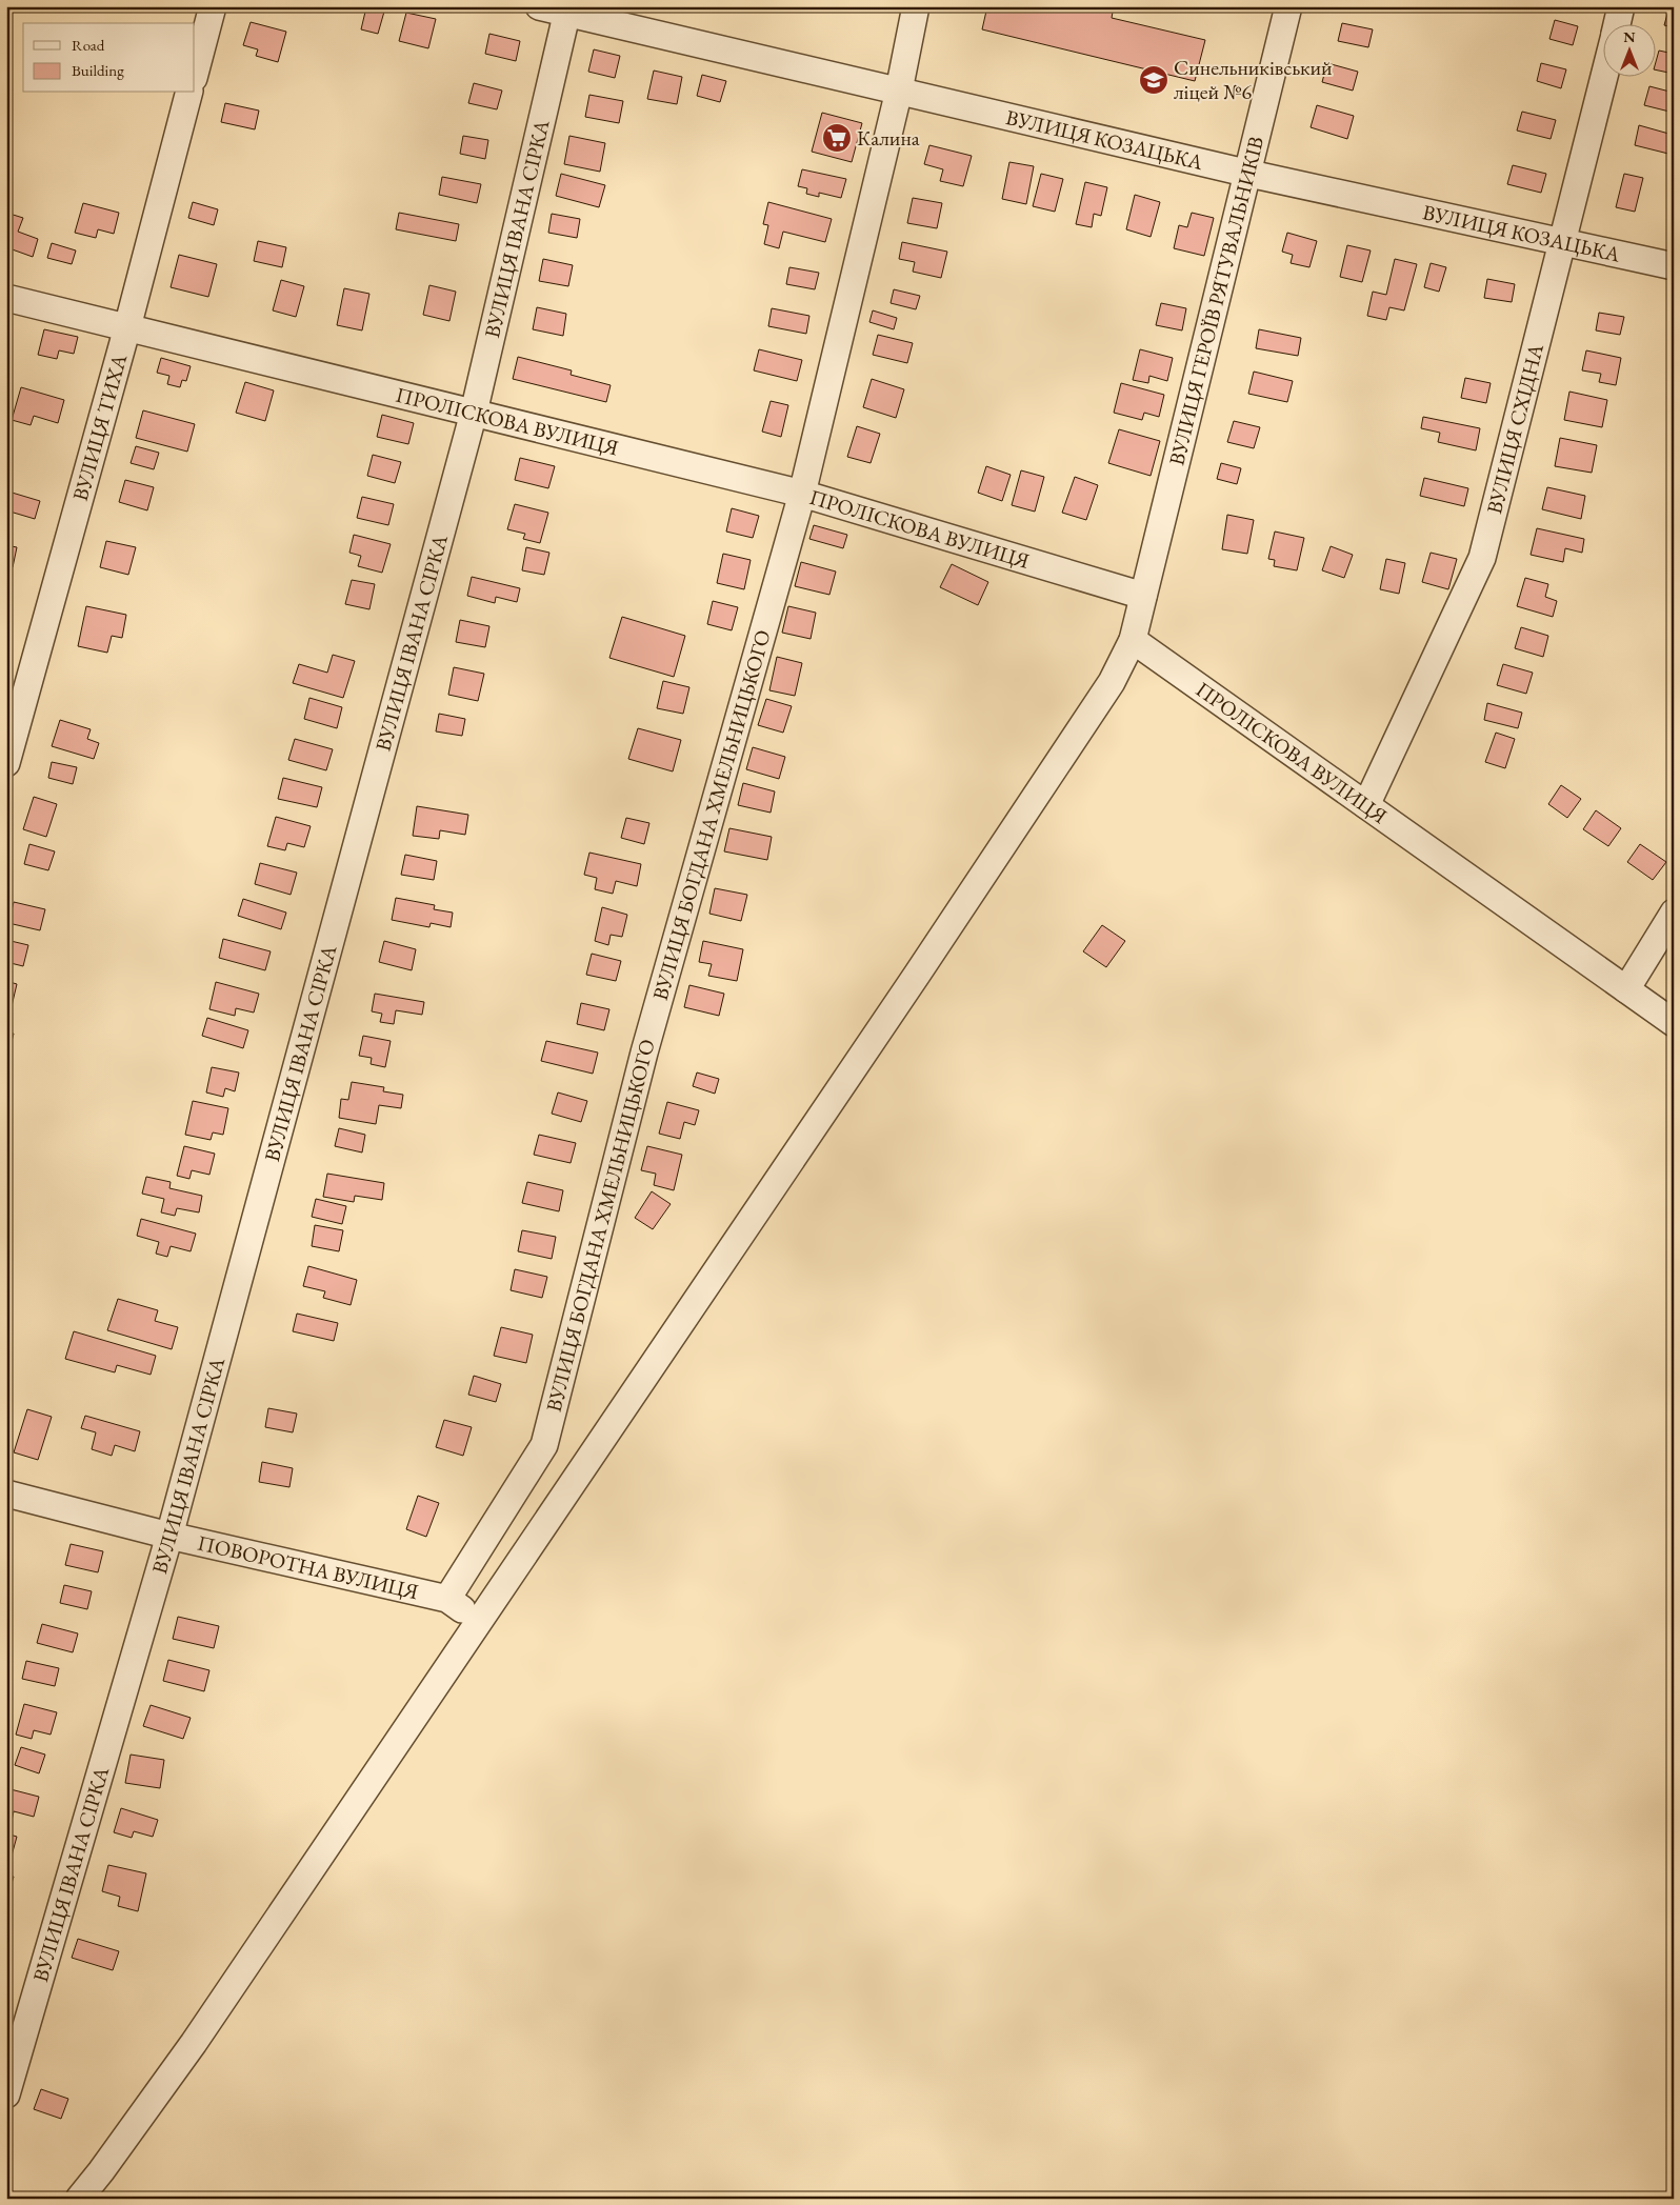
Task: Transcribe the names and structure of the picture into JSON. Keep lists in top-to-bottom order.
{
  "streets": {
    "street": [
      "ВУЛИЦЯ КОЗАЦЬКА",
      "ВУЛИЦЯ ІВАНА СІРКА",
      "ВУЛИЦЯ ГЕРОЇВ РЯТУВАЛЬНИКІВ",
      "ПРОЛІСКОВА ВУЛИЦЯ",
      "ВУЛИЦЯ ТИХА",
      "ВУЛИЦЯ СХІДНА",
      "ВУЛИЦЯ БОГДАНА ХМЕЛЬНИЦЬКОГО",
      "ПОВОРОТНА ВУЛИЦЯ"
    ]
  },
  "crossings": [
    ["ВУЛИЦЯ КОЗАЦЬКА", "ВУЛИЦЯ ІВАНА СІРКА"],
    ["ВУЛИЦЯ КОЗАЦЬКА", "ВУЛИЦЯ ГЕРОЇВ РЯТУВАЛЬНИКІВ"],
    ["ВУЛИЦЯ КОЗАЦЬКА", "ВУЛИЦЯ СХІДНА"],
    ["ВУЛИЦЯ КОЗАЦЬКА", "ВУЛИЦЯ БОГДАНА ХМЕЛЬНИЦЬКОГО"],
    ["ВУЛИЦЯ ІВАНА СІРКА", "ПРОЛІСКОВА ВУЛИЦЯ"],
    ["ВУЛИЦЯ ІВАНА СІРКА", "ПОВОРОТНА ВУЛИЦЯ"],
    ["ВУЛИЦЯ ГЕРОЇВ РЯТУВАЛЬНИКІВ", "ПРОЛІСКОВА ВУЛИЦЯ"],
    ["ПРОЛІСКОВА ВУЛИЦЯ", "ВУЛИЦЯ ТИХА"],
    ["ПРОЛІСКОВА ВУЛИЦЯ", "ВУЛИЦЯ СХІДНА"],
    ["ПРОЛІСКОВА ВУЛИЦЯ", "ВУЛИЦЯ БОГДАНА ХМЕЛЬНИЦЬКОГО"],
    ["ВУЛИЦЯ БОГДАНА ХМЕЛЬНИЦЬКОГО", "ПОВОРОТНА ВУЛИЦЯ"]
  ],
  "places": {
    "school or university": ["Синельниківський ліцей №6"],
    "supermarket": ["Калина"]
  },
  "legend": ["Road", "Building"],
  "north": "top"
}
